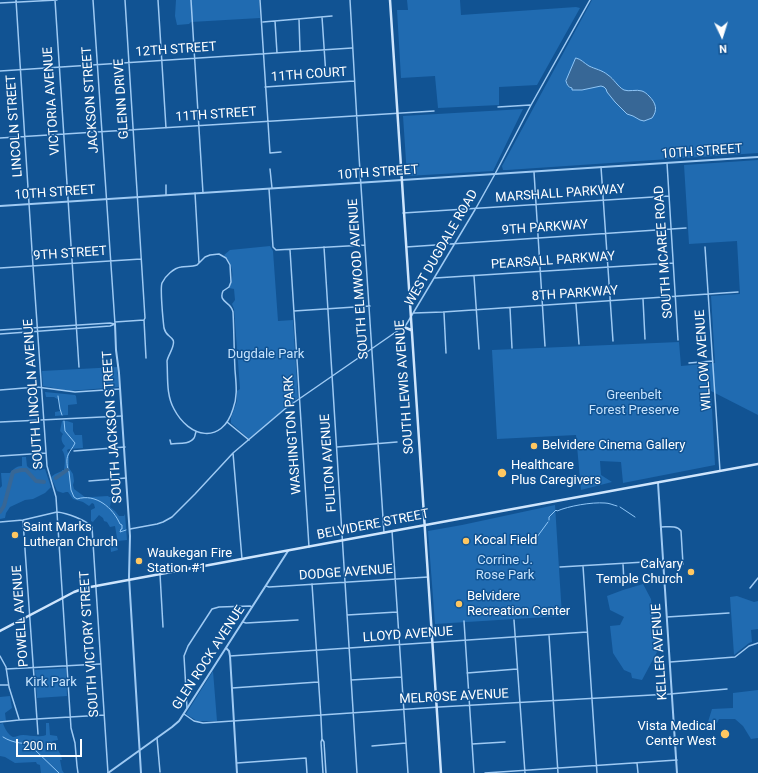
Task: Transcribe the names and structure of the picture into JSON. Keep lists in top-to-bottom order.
{
  "streets": {
    "main road": ["SOUTH LEWIS AVENUE", "BELVIDERE STREET"],
    "street": [
      "12TH STREET",
      "11TH COURT",
      "GLENN DRIVE",
      "JACKSON STREET",
      "VICTORIA AVENUE",
      "11TH STREET",
      "LINCOLN STREET",
      "10TH STREET",
      "MARSHALL PARKWAY",
      "9TH PARKWAY",
      "WEST DUGDALE ROAD",
      "SOUTH MCAREE ROAD",
      "9TH STREET",
      "PEARSALL PARKWAY",
      "SOUTH ELMWOOD AVENUE",
      "8TH PARKWAY",
      "WILLOW AVENUE",
      "SOUTH LINCOLN AVENUE",
      "SOUTH JACKSON STREET",
      "WASHINGTON PARK",
      "FULTON AVENUE",
      "DODGE AVENUE",
      "POWELL AVENUE",
      "LLOYD AVENUE",
      "SOUTH VICTORY STREET",
      "KELLER AVENUE",
      "GLEN ROCK AVENUE",
      "MELROSE AVENUE"
    ]
  },
  "crossings": [
    ["12TH STREET", "GLENN DRIVE"],
    ["12TH STREET", "JACKSON STREET"],
    ["12TH STREET", "VICTORIA AVENUE"],
    ["12TH STREET", "LINCOLN STREET"],
    ["12TH STREET", "SOUTH ELMWOOD AVENUE"],
    ["11TH COURT", "SOUTH ELMWOOD AVENUE"],
    ["GLENN DRIVE", "11TH STREET"],
    ["GLENN DRIVE", "10TH STREET"],
    ["GLENN DRIVE", "9TH STREET"],
    ["JACKSON STREET", "11TH STREET"],
    ["JACKSON STREET", "10TH STREET"],
    ["JACKSON STREET", "SOUTH JACKSON STREET"],
    ["VICTORIA AVENUE", "11TH STREET"],
    ["VICTORIA AVENUE", "10TH STREET"],
    ["VICTORIA AVENUE", "9TH STREET"],
    ["11TH STREET", "LINCOLN STREET"],
    ["11TH STREET", "SOUTH ELMWOOD AVENUE"],
    ["11TH STREET", "SOUTH LEWIS AVENUE"],
    ["LINCOLN STREET", "10TH STREET"],
    ["LINCOLN STREET", "SOUTH LINCOLN AVENUE"],
    ["10TH STREET", "WEST DUGDALE ROAD"],
    ["10TH STREET", "SOUTH MCAREE ROAD"],
    ["10TH STREET", "SOUTH ELMWOOD AVENUE"],
    ["10TH STREET", "SOUTH LEWIS AVENUE"],
    ["10TH STREET", "SOUTH LINCOLN AVENUE"],
    ["10TH STREET", "SOUTH JACKSON STREET"],
    ["MARSHALL PARKWAY", "WEST DUGDALE ROAD"],
    ["MARSHALL PARKWAY", "SOUTH MCAREE ROAD"],
    ["MARSHALL PARKWAY", "SOUTH LEWIS AVENUE"],
    ["9TH PARKWAY", "WEST DUGDALE ROAD"],
    ["9TH PARKWAY", "SOUTH MCAREE ROAD"],
    ["9TH PARKWAY", "SOUTH LEWIS AVENUE"],
    ["WEST DUGDALE ROAD", "PEARSALL PARKWAY"],
    ["WEST DUGDALE ROAD", "SOUTH ELMWOOD AVENUE"],
    ["WEST DUGDALE ROAD", "8TH PARKWAY"],
    ["WEST DUGDALE ROAD", "SOUTH LEWIS AVENUE"],
    ["WEST DUGDALE ROAD", "SOUTH JACKSON STREET"],
    ["WEST DUGDALE ROAD", "WASHINGTON PARK"],
    ["WEST DUGDALE ROAD", "FULTON AVENUE"],
    ["SOUTH MCAREE ROAD", "PEARSALL PARKWAY"],
    ["SOUTH MCAREE ROAD", "8TH PARKWAY"],
    ["9TH STREET", "SOUTH LINCOLN AVENUE"],
    ["9TH STREET", "SOUTH JACKSON STREET"],
    ["SOUTH ELMWOOD AVENUE", "BELVIDERE STREET"],
    ["8TH PARKWAY", "WILLOW AVENUE"],
    ["WILLOW AVENUE", "BELVIDERE STREET"],
    ["SOUTH LEWIS AVENUE", "BELVIDERE STREET"],
    ["SOUTH LEWIS AVENUE", "DODGE AVENUE"],
    ["SOUTH LEWIS AVENUE", "LLOYD AVENUE"],
    ["SOUTH LEWIS AVENUE", "MELROSE AVENUE"],
    ["SOUTH LINCOLN AVENUE", "BELVIDERE STREET"],
    ["SOUTH LINCOLN AVENUE", "SOUTH VICTORY STREET"],
    ["SOUTH JACKSON STREET", "BELVIDERE STREET"],
    ["SOUTH JACKSON STREET", "GLEN ROCK AVENUE"],
    ["WASHINGTON PARK", "BELVIDERE STREET"],
    ["FULTON AVENUE", "BELVIDERE STREET"],
    ["FULTON AVENUE", "DODGE AVENUE"],
    ["FULTON AVENUE", "LLOYD AVENUE"],
    ["FULTON AVENUE", "MELROSE AVENUE"],
    ["BELVIDERE STREET", "POWELL AVENUE"],
    ["BELVIDERE STREET", "SOUTH VICTORY STREET"],
    ["BELVIDERE STREET", "KELLER AVENUE"],
    ["BELVIDERE STREET", "GLEN ROCK AVENUE"],
    ["DODGE AVENUE", "GLEN ROCK AVENUE"],
    ["SOUTH VICTORY STREET", "GLEN ROCK AVENUE"],
    ["KELLER AVENUE", "MELROSE AVENUE"],
    ["GLEN ROCK AVENUE", "MELROSE AVENUE"]
  ],
  "parks": [
    "Dugdale Park",
    "Greenbelt Forest Preserve",
    "Corrine J. Rose Park",
    "Kirk Park"
  ],
  "places": [
    "Belvidere Cinema Gallery",
    "Healthcare Plus Caregivers",
    "Saint Marks Lutheran Church",
    "Kocal Field",
    "Waukegan Fire Station #1",
    "Calvary Temple Church",
    "Belvidere Recreation Center",
    "Vista Medical Center West"
  ],
  "scale_bar": "200 m",
  "north": "bottom"
}
